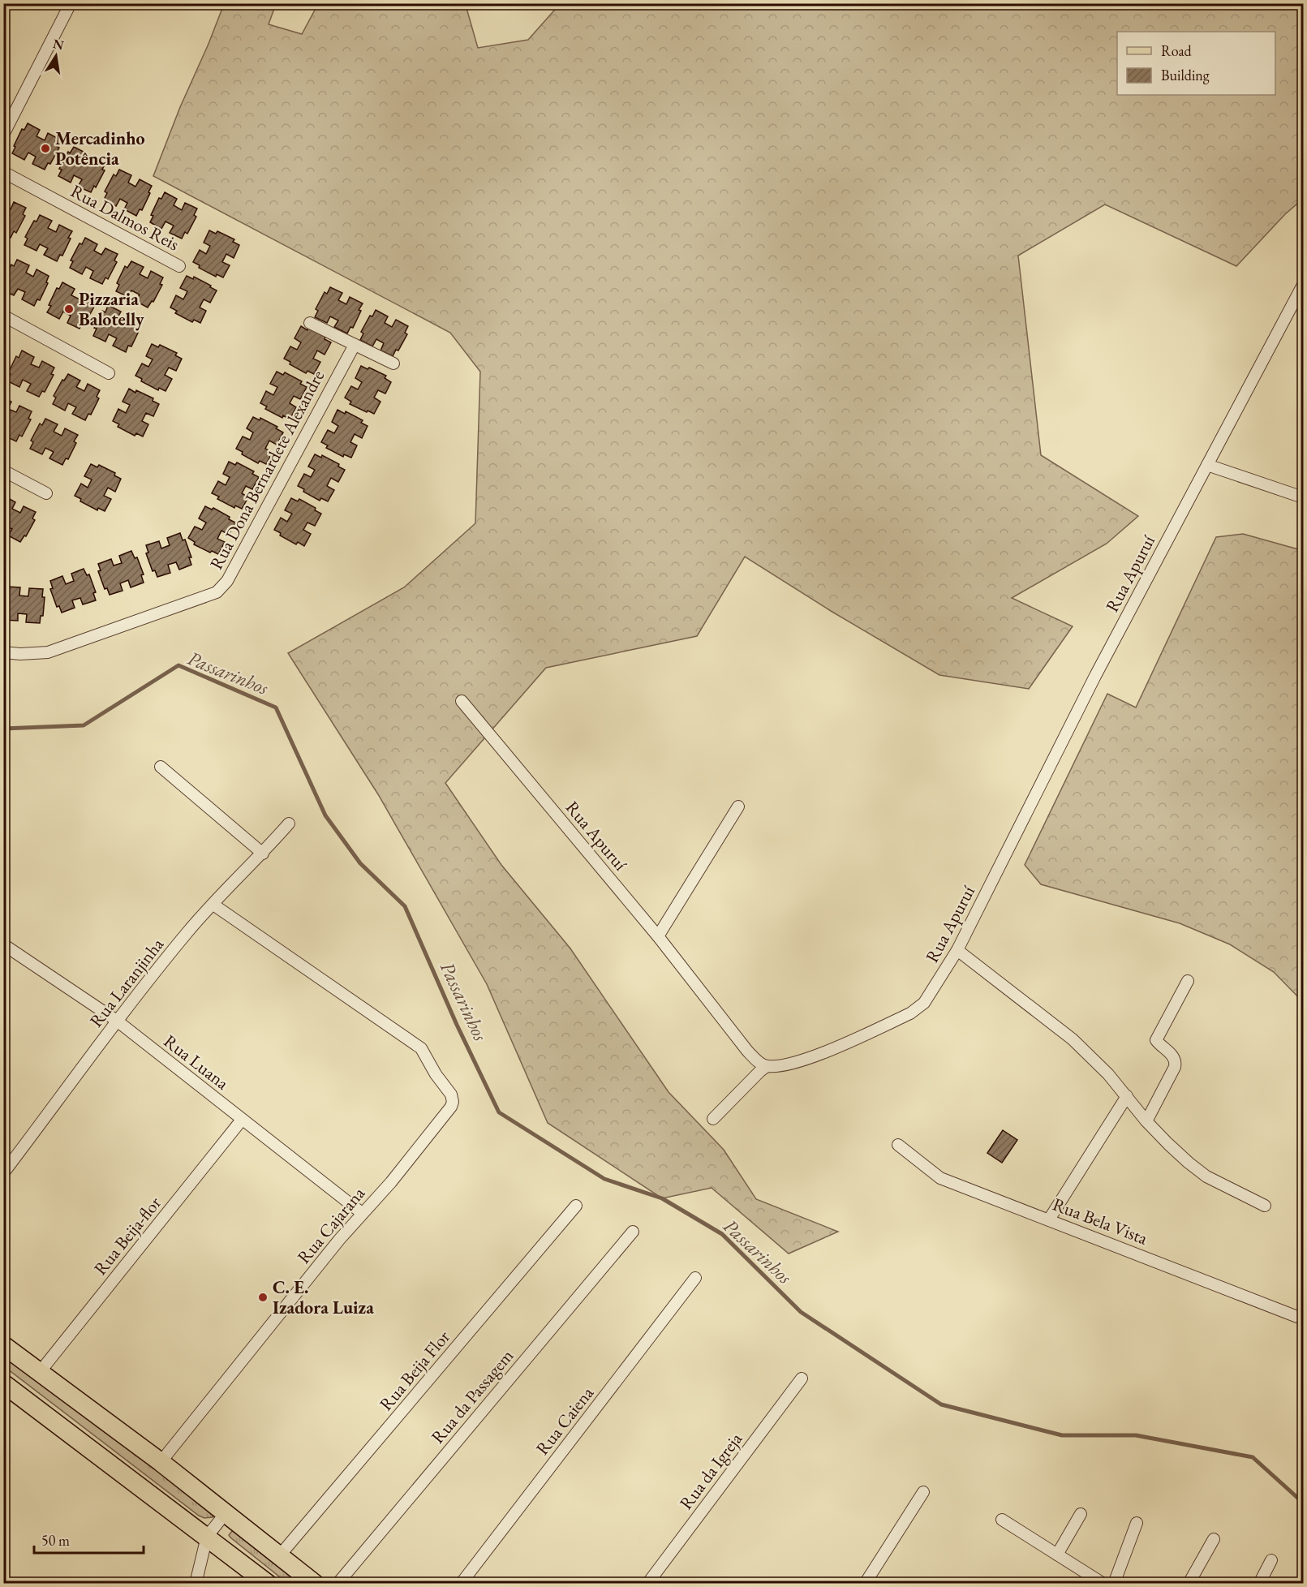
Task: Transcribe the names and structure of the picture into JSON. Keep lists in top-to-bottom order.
{
  "streets": {
    "street": [
      "Rua Dalmos Reis",
      "Rua Dona Bernardete Alexandre",
      "Rua Apuruí",
      "Rua Laranjinha",
      "Rua Luana",
      "Rua Bela Vista",
      "Rua Cajarana",
      "Rua Beija-flor",
      "Rua Beija Flor",
      "Rua da Passagem",
      "Rua Caiena",
      "Rua da Igreja"
    ]
  },
  "crossings": [
    ["Rua Laranjinha", "Rua Luana"],
    ["Rua Laranjinha", "Rua Cajarana"],
    ["Rua Luana", "Rua Cajarana"],
    ["Rua Luana", "Rua Beija-flor"]
  ],
  "water": ["Passarinhos"],
  "places": ["Mercadinho Potência", "Pizzaria Balotelly", "C. E. Izadora Luiza"],
  "legend": ["Road", "Building"],
  "scale_bar": "50 m",
  "north": "top"
}
